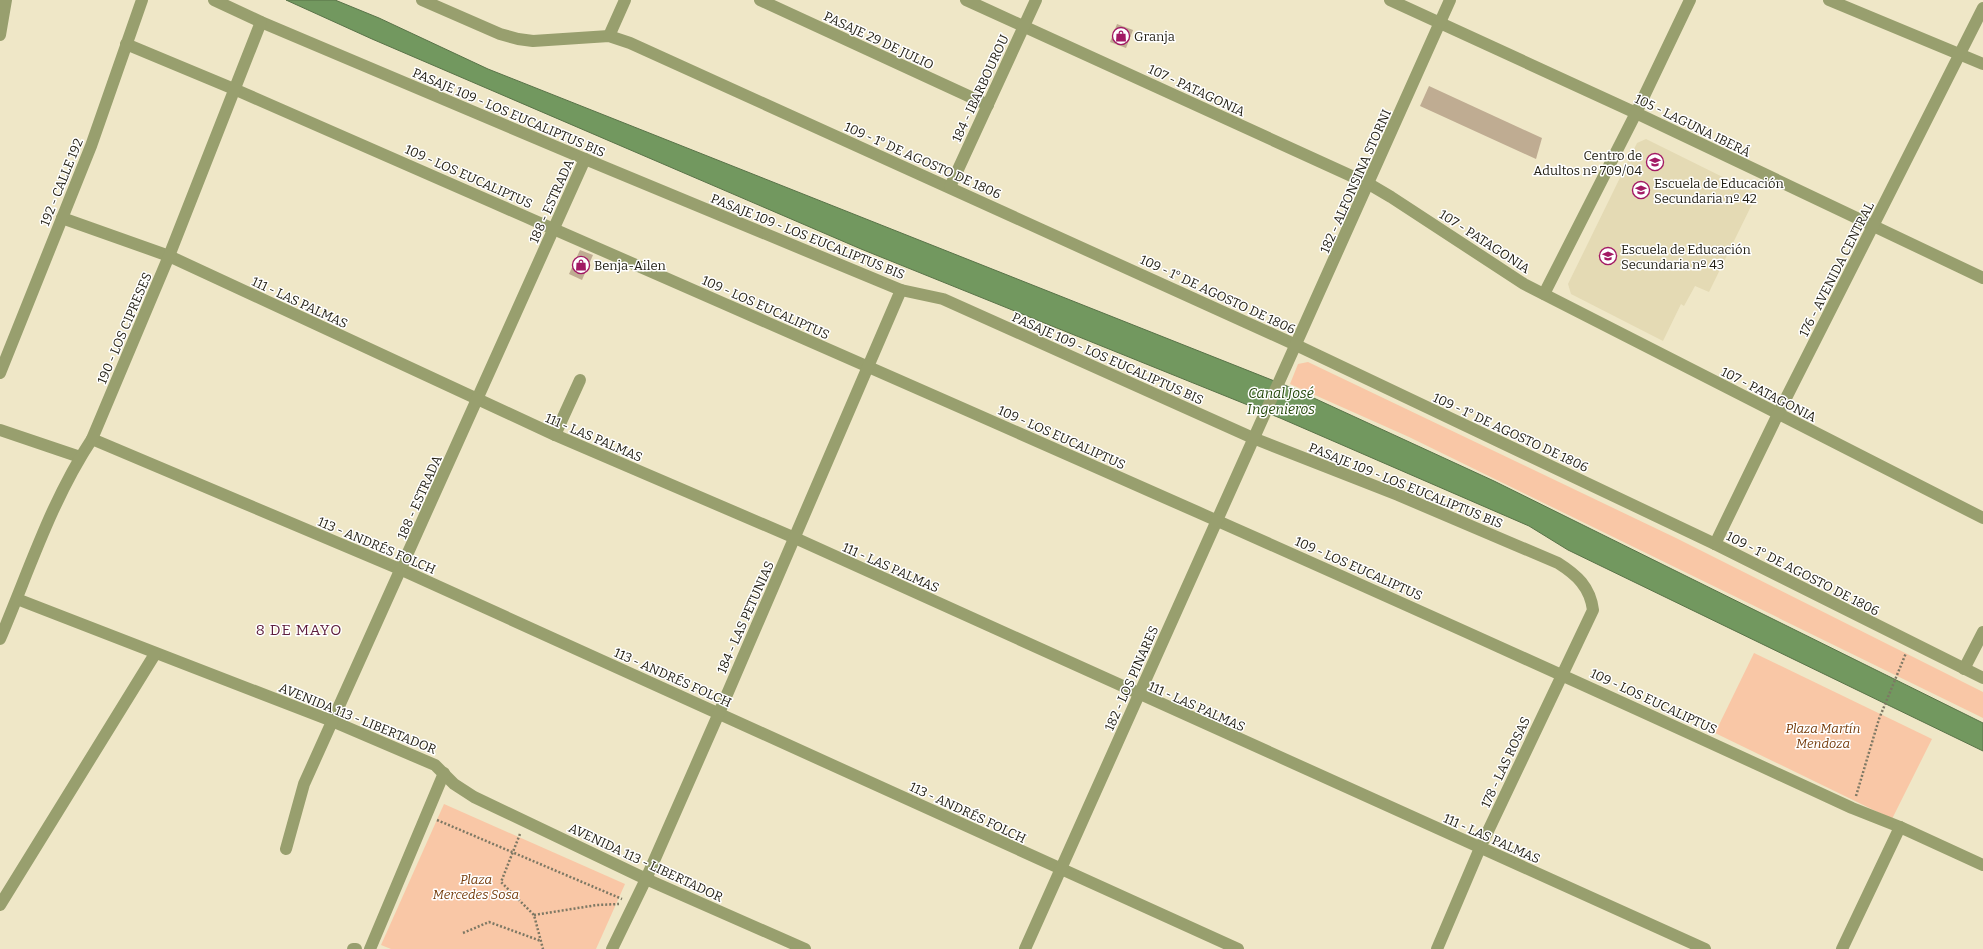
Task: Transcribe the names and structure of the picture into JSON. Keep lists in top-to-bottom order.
{
  "streets": {
    "street": [
      "PASAJE 29 DE JULIO",
      "184 - IBARBOUROU",
      "107 - PATAGONIA",
      "PASAJE 109 - LOS EUCALIPTUS BIS",
      "105 - LAGUNA IBERÁ",
      "109 - 1° DE AGOSTO DE 1806",
      "109 - LOS EUCALIPTUS",
      "182 - ALFONSINA STORNI",
      "192 - CALLE 192",
      "188 - ESTRADA",
      "176 - AVENIDA CENTRAL",
      "111 - LAS PALMAS",
      "190 - LOS CIPRESES",
      "113 - ANDRÉS FOLCH",
      "184 - LAS PETUNIAS",
      "182 - LOS PINARES",
      "AVENIDA 113 - LIBERTADOR",
      "178 - LAS ROSAS"
    ]
  },
  "crossings": [
    ["PASAJE 29 DE JULIO", "184 - IBARBOUROU"],
    ["184 - IBARBOUROU", "107 - PATAGONIA"],
    ["184 - IBARBOUROU", "109 - 1° DE AGOSTO DE 1806"],
    ["107 - PATAGONIA", "182 - ALFONSINA STORNI"],
    ["107 - PATAGONIA", "176 - AVENIDA CENTRAL"],
    ["PASAJE 109 - LOS EUCALIPTUS BIS", "188 - ESTRADA"],
    ["PASAJE 109 - LOS EUCALIPTUS BIS", "190 - LOS CIPRESES"],
    ["PASAJE 109 - LOS EUCALIPTUS BIS", "184 - LAS PETUNIAS"],
    ["PASAJE 109 - LOS EUCALIPTUS BIS", "182 - LOS PINARES"],
    ["PASAJE 109 - LOS EUCALIPTUS BIS", "178 - LAS ROSAS"],
    ["105 - LAGUNA IBERÁ", "182 - ALFONSINA STORNI"],
    ["105 - LAGUNA IBERÁ", "176 - AVENIDA CENTRAL"],
    ["109 - 1° DE AGOSTO DE 1806", "182 - ALFONSINA STORNI"],
    ["109 - 1° DE AGOSTO DE 1806", "176 - AVENIDA CENTRAL"],
    ["109 - LOS EUCALIPTUS", "192 - CALLE 192"],
    ["109 - LOS EUCALIPTUS", "188 - ESTRADA"],
    ["109 - LOS EUCALIPTUS", "190 - LOS CIPRESES"],
    ["109 - LOS EUCALIPTUS", "184 - LAS PETUNIAS"],
    ["109 - LOS EUCALIPTUS", "182 - LOS PINARES"],
    ["109 - LOS EUCALIPTUS", "178 - LAS ROSAS"],
    ["182 - ALFONSINA STORNI", "182 - LOS PINARES"],
    ["192 - CALLE 192", "111 - LAS PALMAS"],
    ["188 - ESTRADA", "111 - LAS PALMAS"],
    ["188 - ESTRADA", "113 - ANDRÉS FOLCH"],
    ["188 - ESTRADA", "AVENIDA 113 - LIBERTADOR"],
    ["111 - LAS PALMAS", "190 - LOS CIPRESES"],
    ["111 - LAS PALMAS", "184 - LAS PETUNIAS"],
    ["111 - LAS PALMAS", "182 - LOS PINARES"],
    ["111 - LAS PALMAS", "178 - LAS ROSAS"],
    ["190 - LOS CIPRESES", "113 - ANDRÉS FOLCH"],
    ["190 - LOS CIPRESES", "AVENIDA 113 - LIBERTADOR"],
    ["113 - ANDRÉS FOLCH", "184 - LAS PETUNIAS"],
    ["113 - ANDRÉS FOLCH", "182 - LOS PINARES"],
    ["184 - LAS PETUNIAS", "AVENIDA 113 - LIBERTADOR"]
  ],
  "districts": ["8 DE MAYO"],
  "water": ["Canal José Ingenieros"],
  "parks": ["Plaza Martín Mendoza", "Plaza Mercedes Sosa"],
  "places": {
    "shop": ["Granja", "Benja-Ailen"],
    "school or university": ["Centro de Adultos nº 709/04", "Escuela de Educación Secundaria nº 42", "Escuela de Educación Secundaria nº 43"]
  }
}
